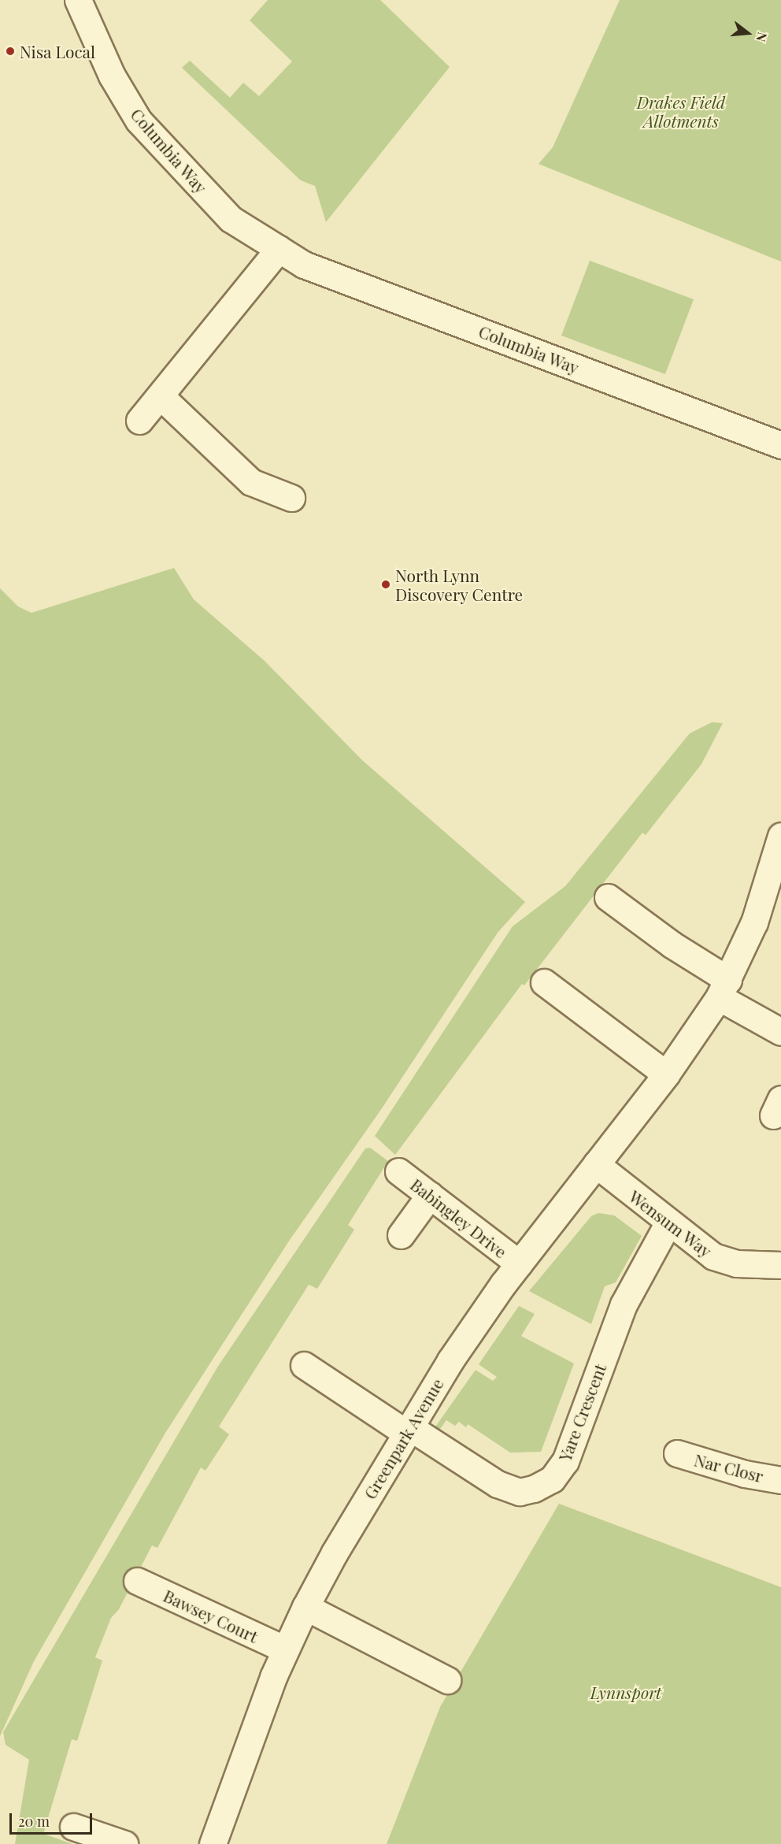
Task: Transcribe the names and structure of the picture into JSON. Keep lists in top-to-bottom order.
{
  "streets": {
    "street": [
      "Columbia Way",
      "Babingley Drive",
      "Wensum Way",
      "Yare Crescent",
      "Greenpark Avenue",
      "Nar Closr",
      "Bawsey Court"
    ]
  },
  "crossings": [
    ["Babingley Drive", "Greenpark Avenue"],
    ["Wensum Way", "Yare Crescent"],
    ["Wensum Way", "Greenpark Avenue"],
    ["Yare Crescent", "Greenpark Avenue"],
    ["Greenpark Avenue", "Bawsey Court"]
  ],
  "parks": ["Drakes Field Allotments", "Lynnsport"],
  "places": ["Nisa Local", "North Lynn Discovery Centre"],
  "scale_bar": "20 m",
  "north": "right"
}
